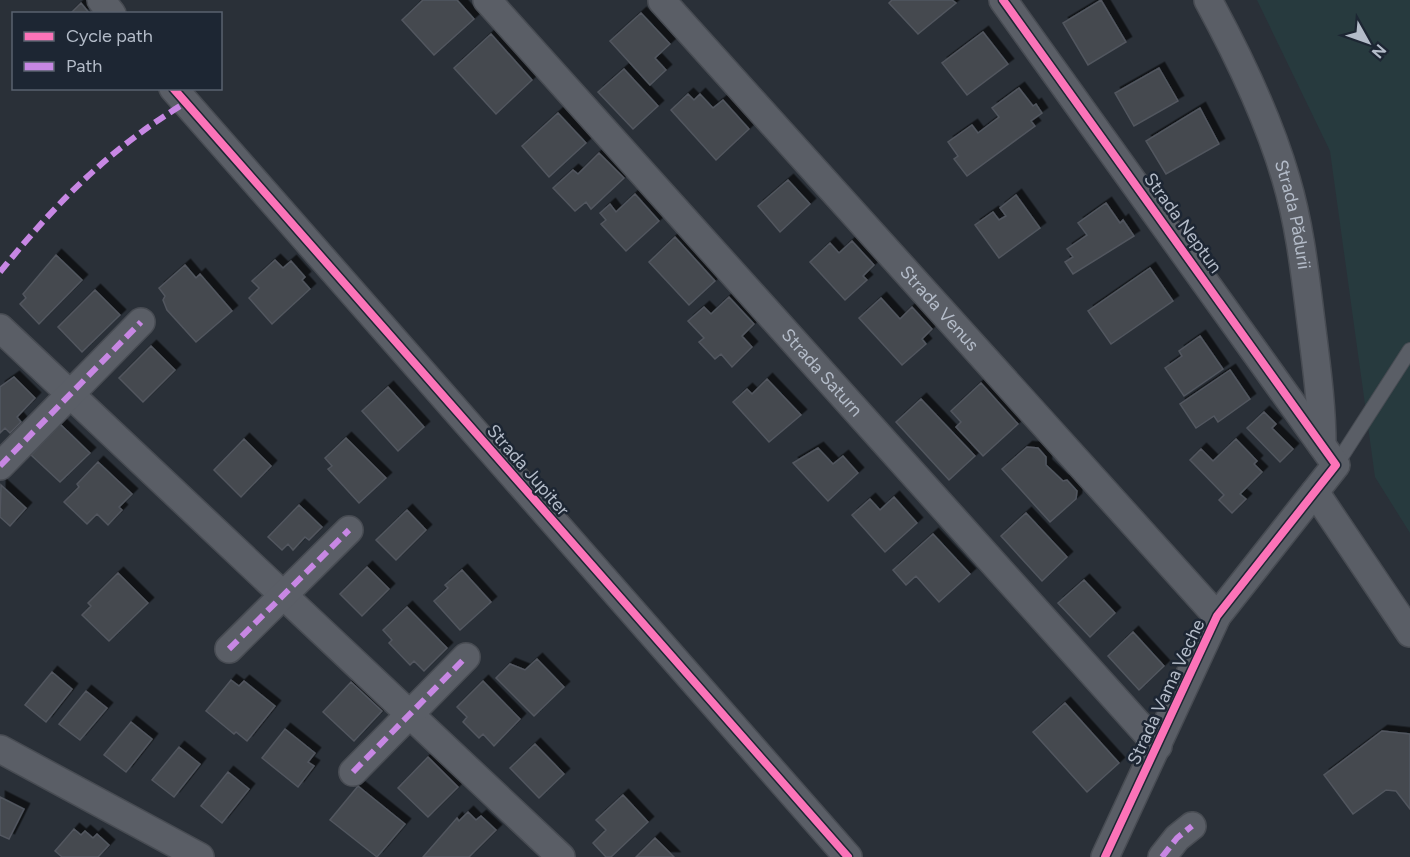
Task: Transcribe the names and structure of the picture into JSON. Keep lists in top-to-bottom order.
{
  "streets": {
    "street": [
      "Strada Pădurii",
      "Strada Neptun",
      "Strada Venus",
      "Strada Saturn",
      "Strada Jupiter",
      "Strada Vama Veche"
    ]
  },
  "crossings": [
    ["Strada Pădurii", "Strada Neptun"],
    ["Strada Pădurii", "Strada Vama Veche"],
    ["Strada Neptun", "Strada Vama Veche"],
    ["Strada Venus", "Strada Vama Veche"],
    ["Strada Saturn", "Strada Vama Veche"]
  ],
  "legend": ["Cycle path", "Path"],
  "north": "bottom right"
}
